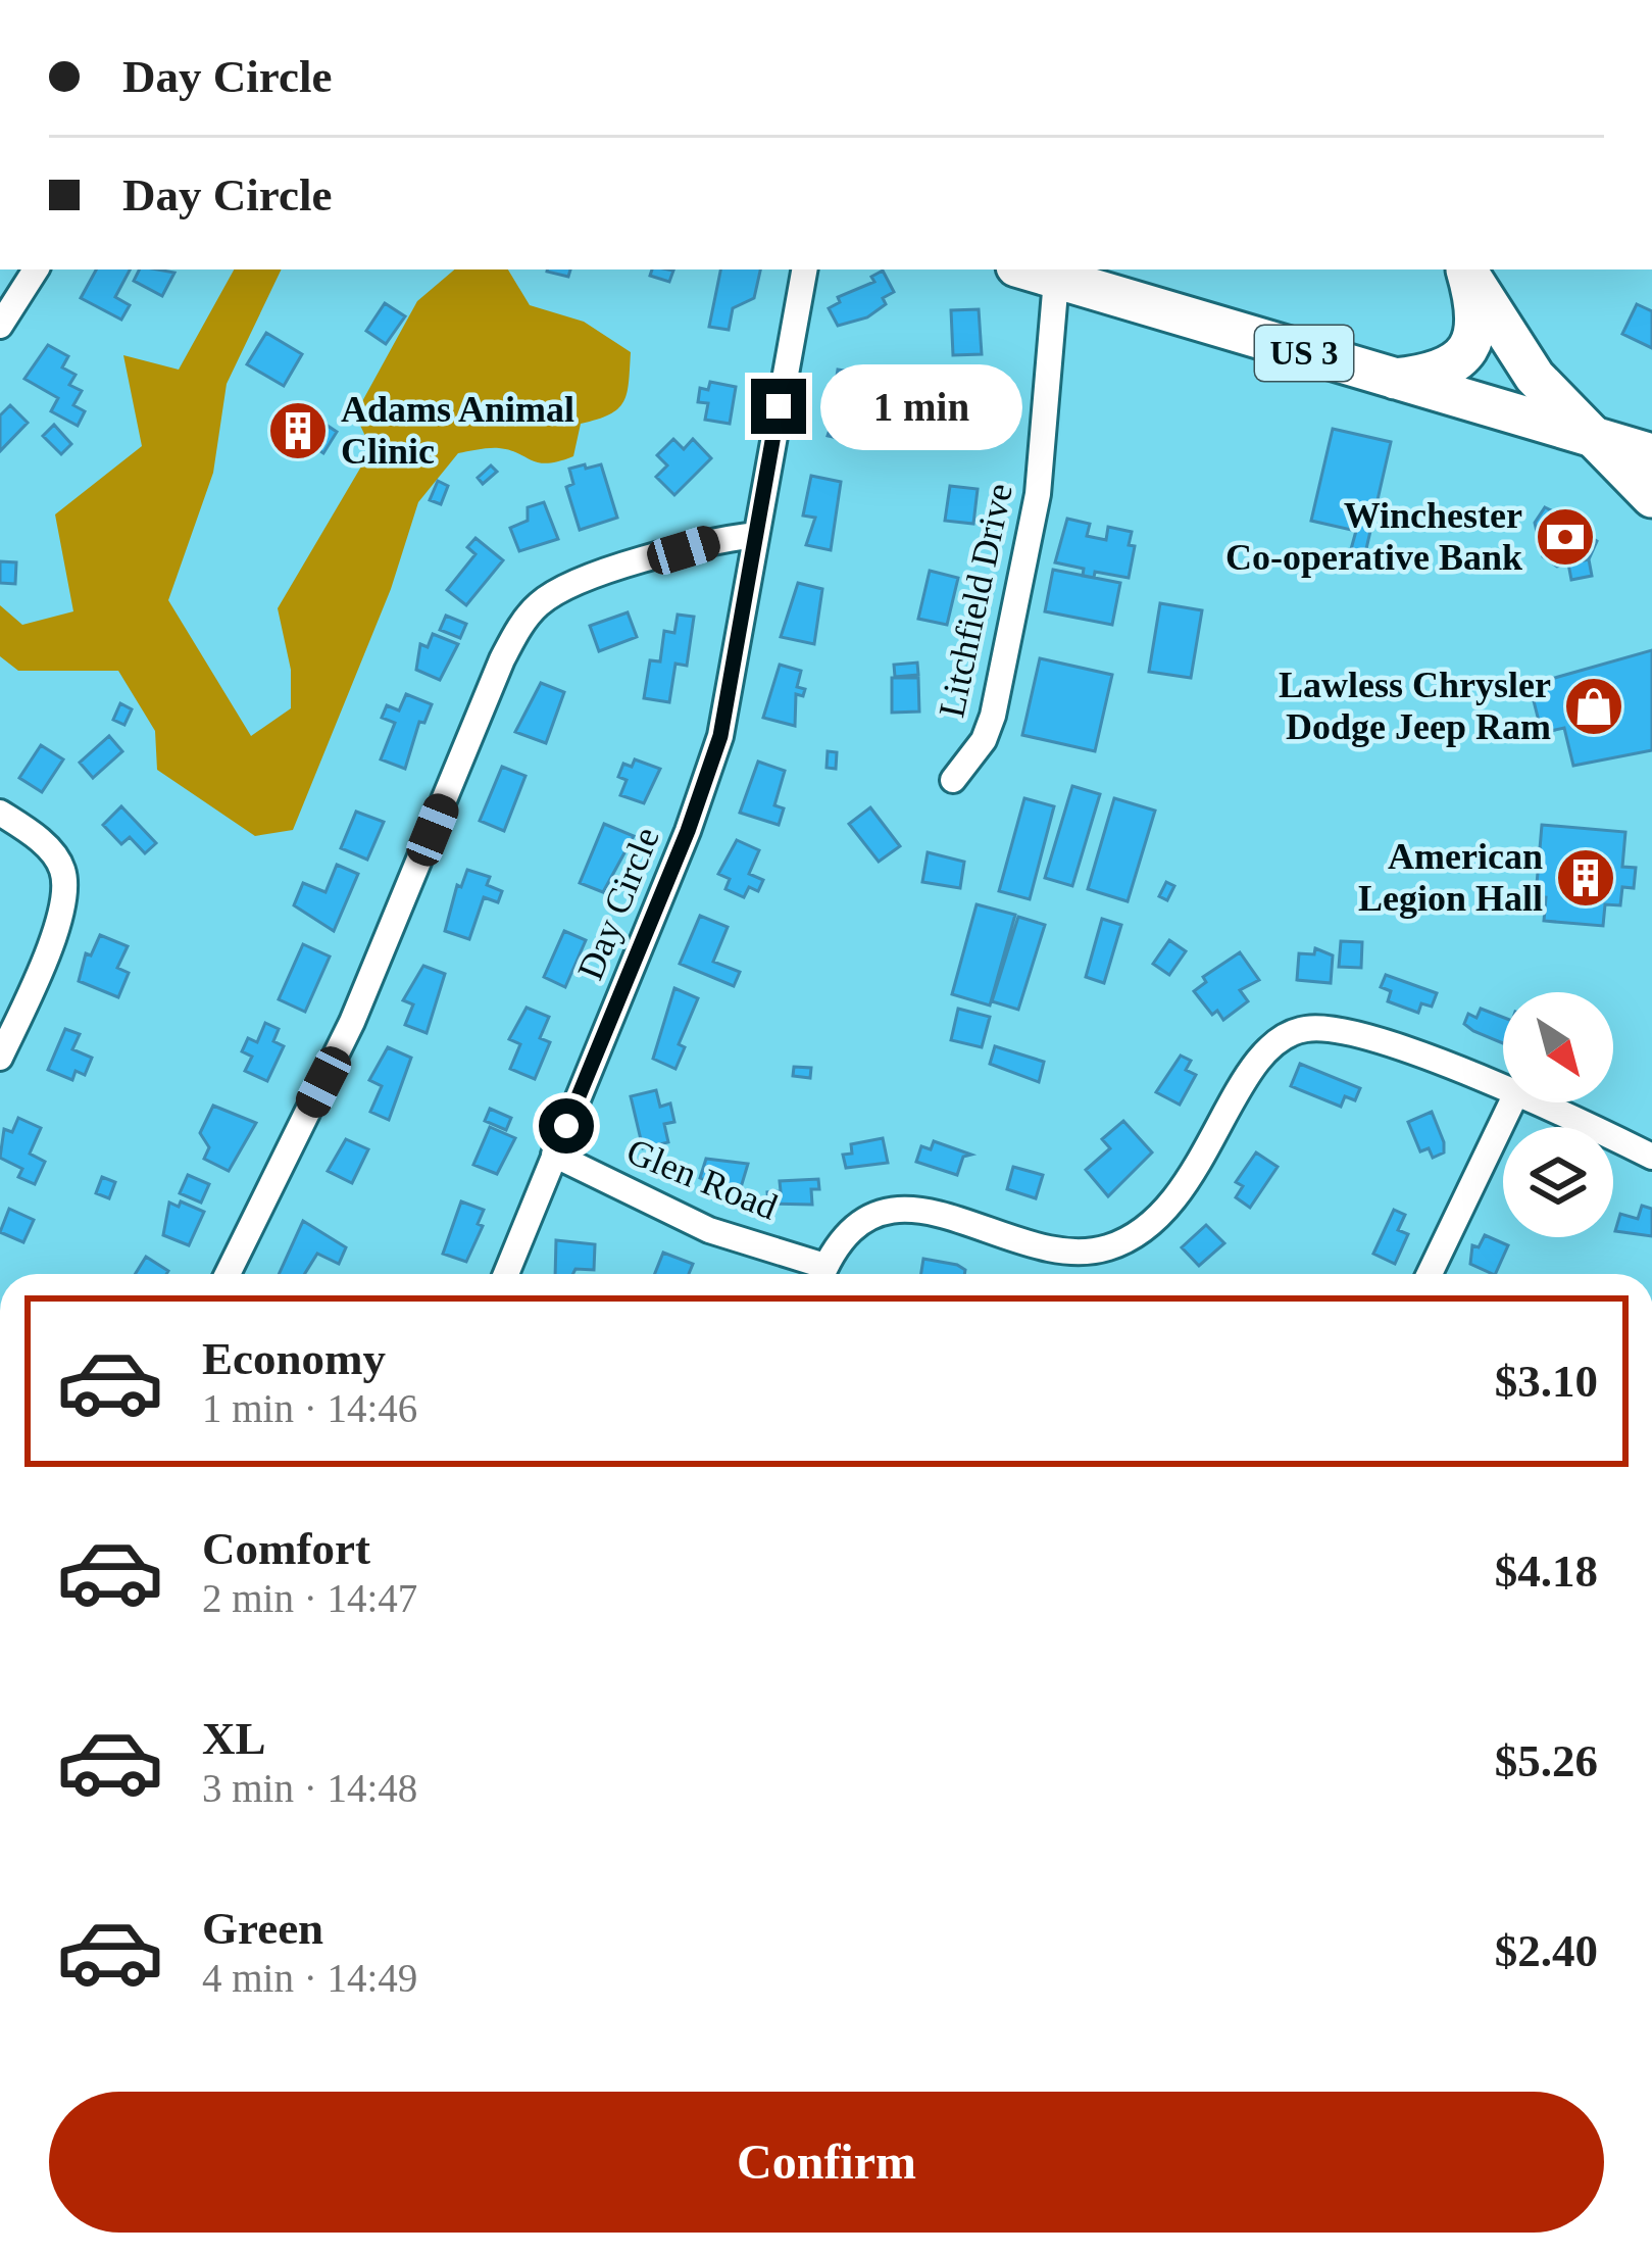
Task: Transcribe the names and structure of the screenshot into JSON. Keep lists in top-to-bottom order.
{
  "streets": {
    "main road": ["US 3"],
    "street": ["Litchfield Drive", "Day Circle", "Glen Road"]
  },
  "crossings": [
    ["US 3", "Litchfield Drive"],
    ["Day Circle", "Glen Road"]
  ],
  "places": {
    "building": ["Adams Animal Clinic", "American Legion Hall"],
    "bank": ["Winchester Co-operative Bank"],
    "shop": ["Lawless Chrysler Dodge Jeep Ram"]
  },
  "north": "bottom right",
  "page": {
    "banner": ["Day Circle", "Day Circle"],
    "bubble": "1 min",
    "list": [
      {
        "name": "Economy",
        "note": "1 min · 14:46",
        "value": "$3.10"
      },
      {
        "name": "Comfort",
        "note": "2 min · 14:47",
        "value": "$4.18"
      },
      {
        "name": "XL",
        "note": "3 min · 14:48",
        "value": "$5.26"
      },
      {
        "name": "Green",
        "note": "4 min · 14:49",
        "value": "$2.40"
      }
    ],
    "buttons": "Confirm"
  }
}
